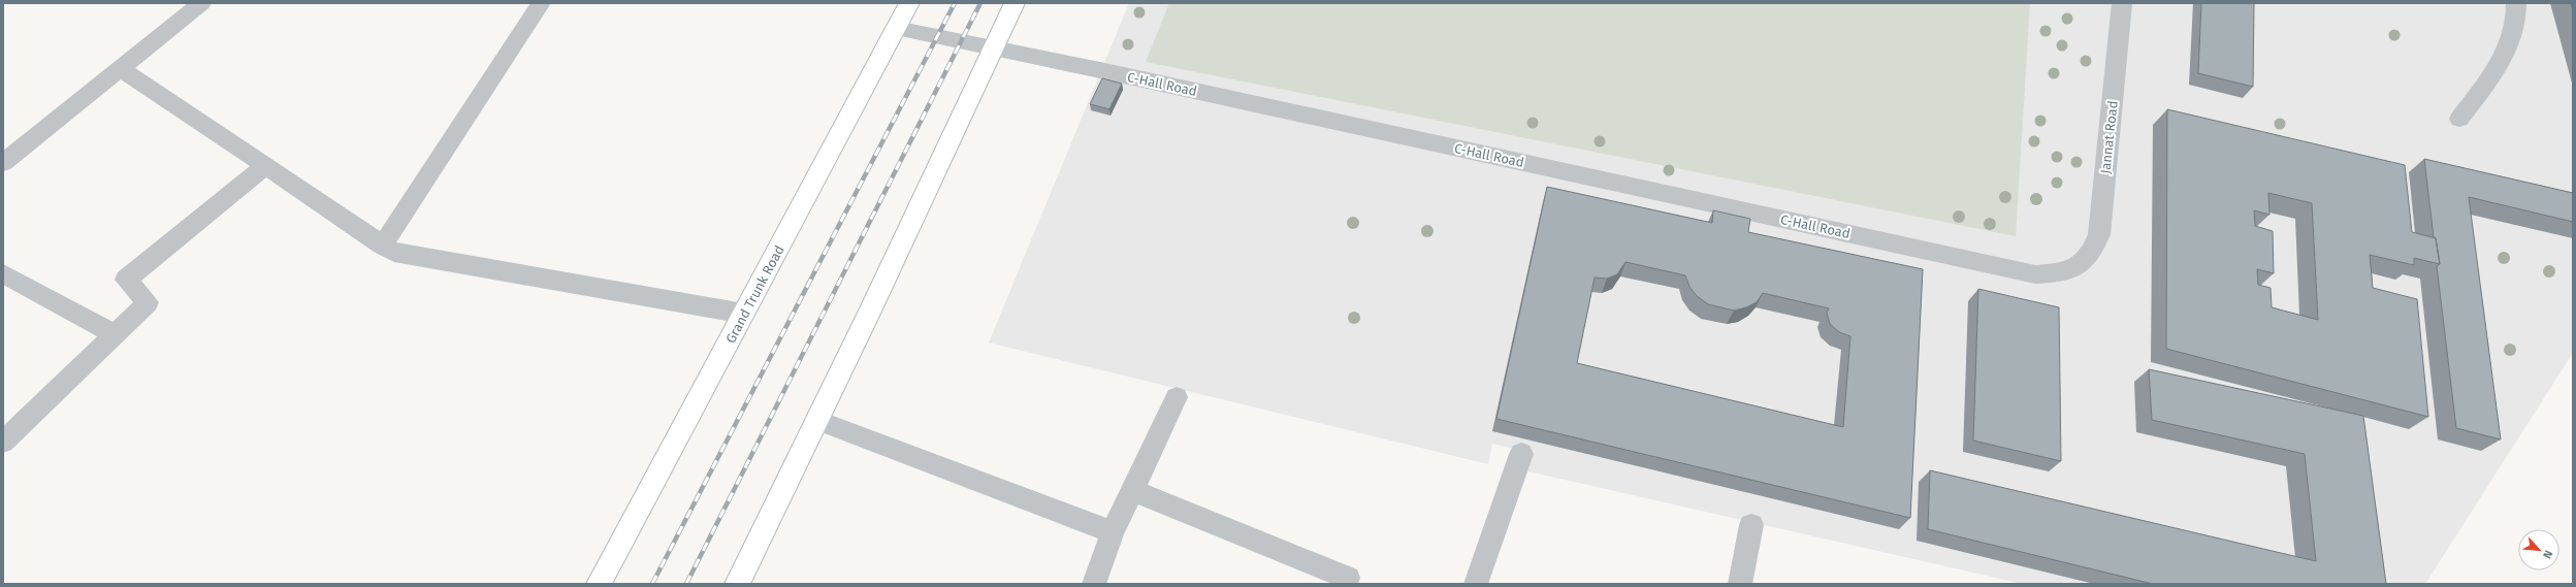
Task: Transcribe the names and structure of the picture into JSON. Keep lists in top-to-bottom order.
{
  "streets": {
    "main road": ["Grand Trunk Road"],
    "street": ["C-Hall Road", "Jannat Road"]
  },
  "crossings": [
    ["C-Hall Road", "Jannat Road"],
    ["C-Hall Road", "Grand Trunk Road"]
  ],
  "north": "bottom right"
}
